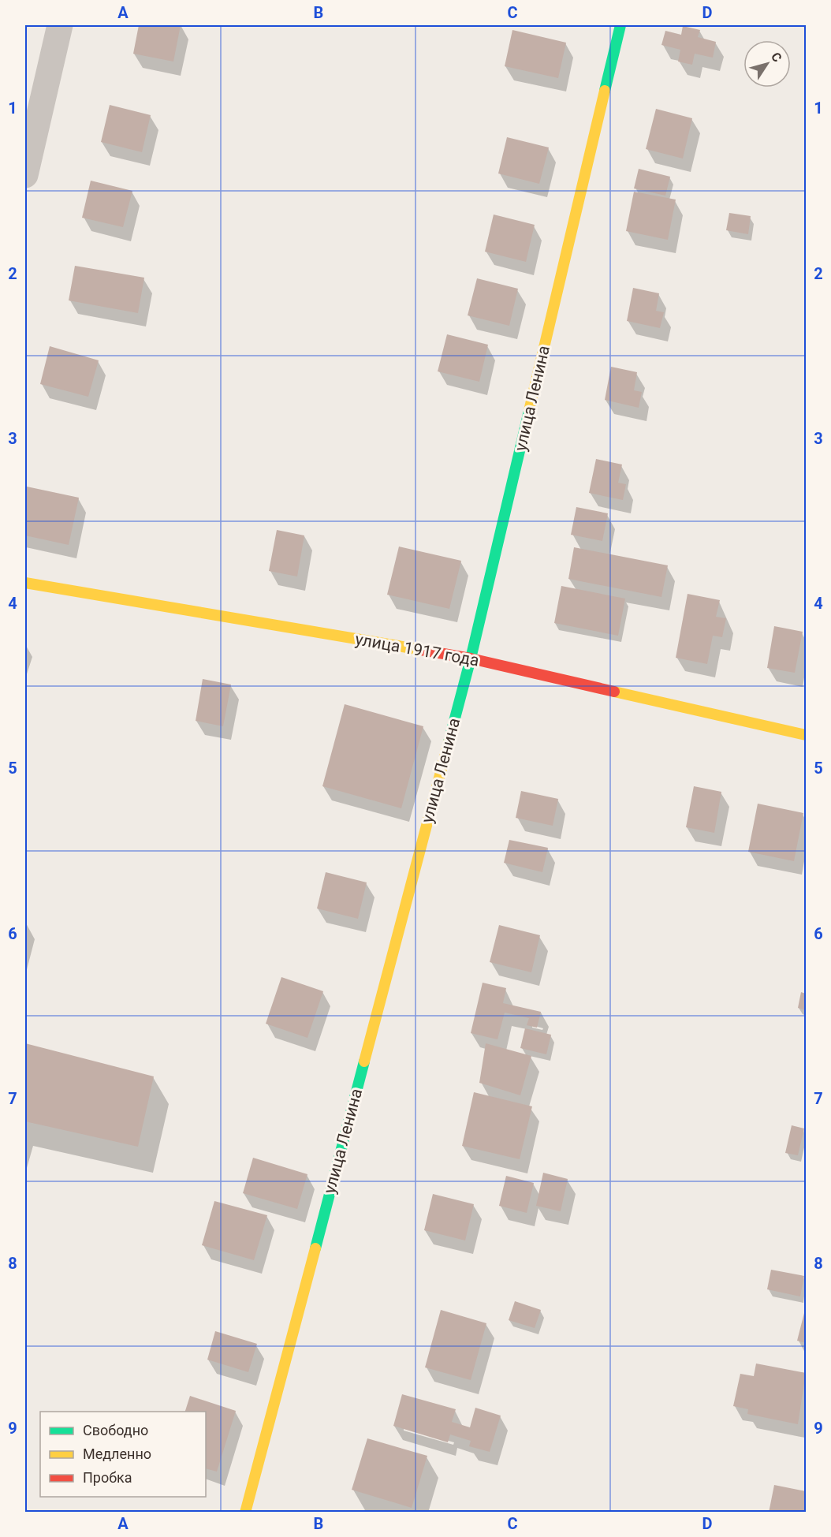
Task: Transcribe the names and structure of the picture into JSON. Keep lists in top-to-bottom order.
{
  "streets": {
    "street": ["улица Ленина", "улица 1917 года"]
  },
  "crossings": [
    ["улица Ленина", "улица 1917 года"]
  ],
  "legend": ["Свободно", "Медленно", "Пробка"],
  "north": "top right",
  "grid": {
    "columns": [
      "A",
      "B",
      "C",
      "D"
    ],
    "rows": [
      "1",
      "2",
      "3",
      "4",
      "5",
      "6",
      "7",
      "8",
      "9"
    ]
  }
}
